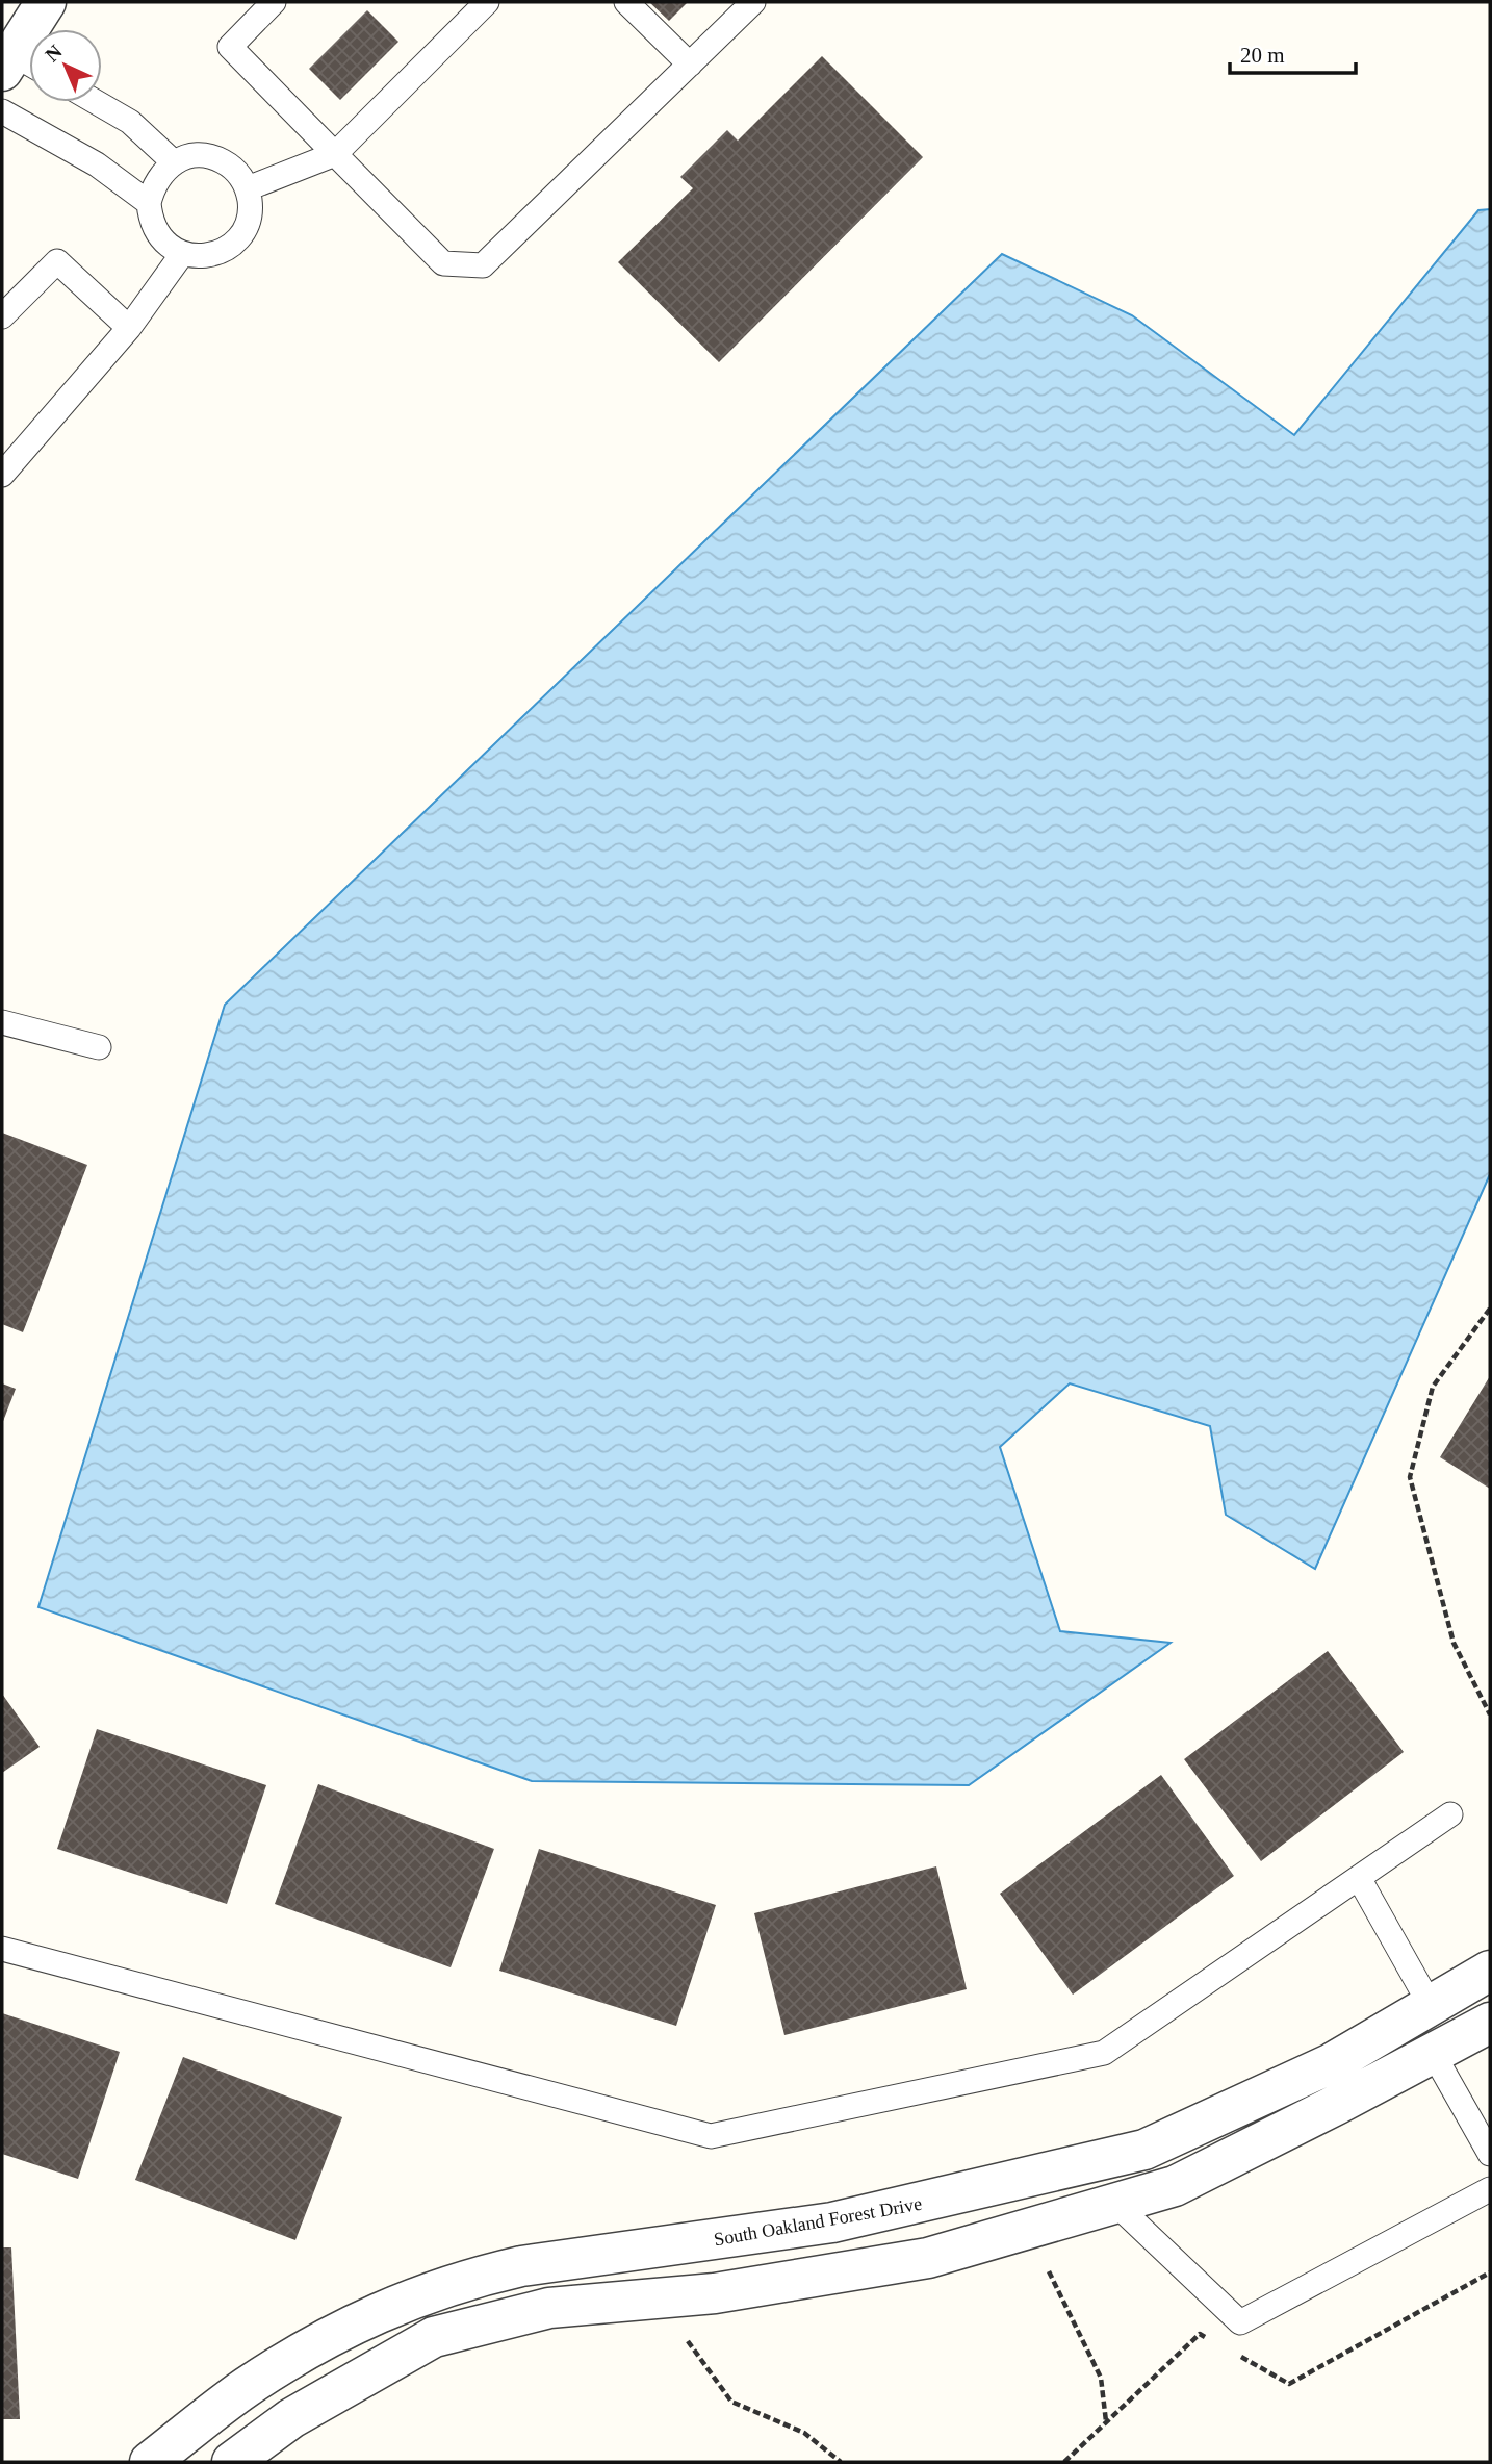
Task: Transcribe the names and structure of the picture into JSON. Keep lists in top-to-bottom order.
{
  "streets": {
    "street": ["South Oakland Forest Drive"]
  },
  "scale_bar": "20 m",
  "north": "top left"
}
